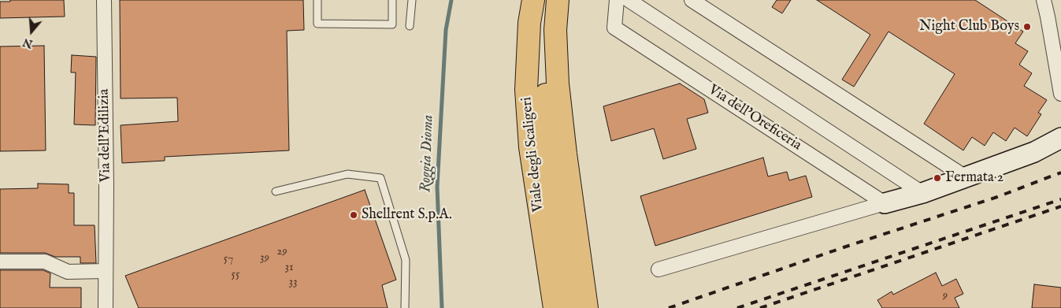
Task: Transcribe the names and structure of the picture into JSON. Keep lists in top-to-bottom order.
{
  "streets": {
    "highway": ["Viale degli Scaligeri"],
    "street": ["Via dell'Oreficeria", "Via dell'Edilizia"]
  },
  "water": ["Roggia Dioma"],
  "places": ["Night Club Boys", "Fermata 2", "Shellrent S.p.A."],
  "house_numbers": [
    "29",
    "39",
    "57",
    "31",
    "55",
    "33",
    "9"
  ],
  "north": "bottom"
}
